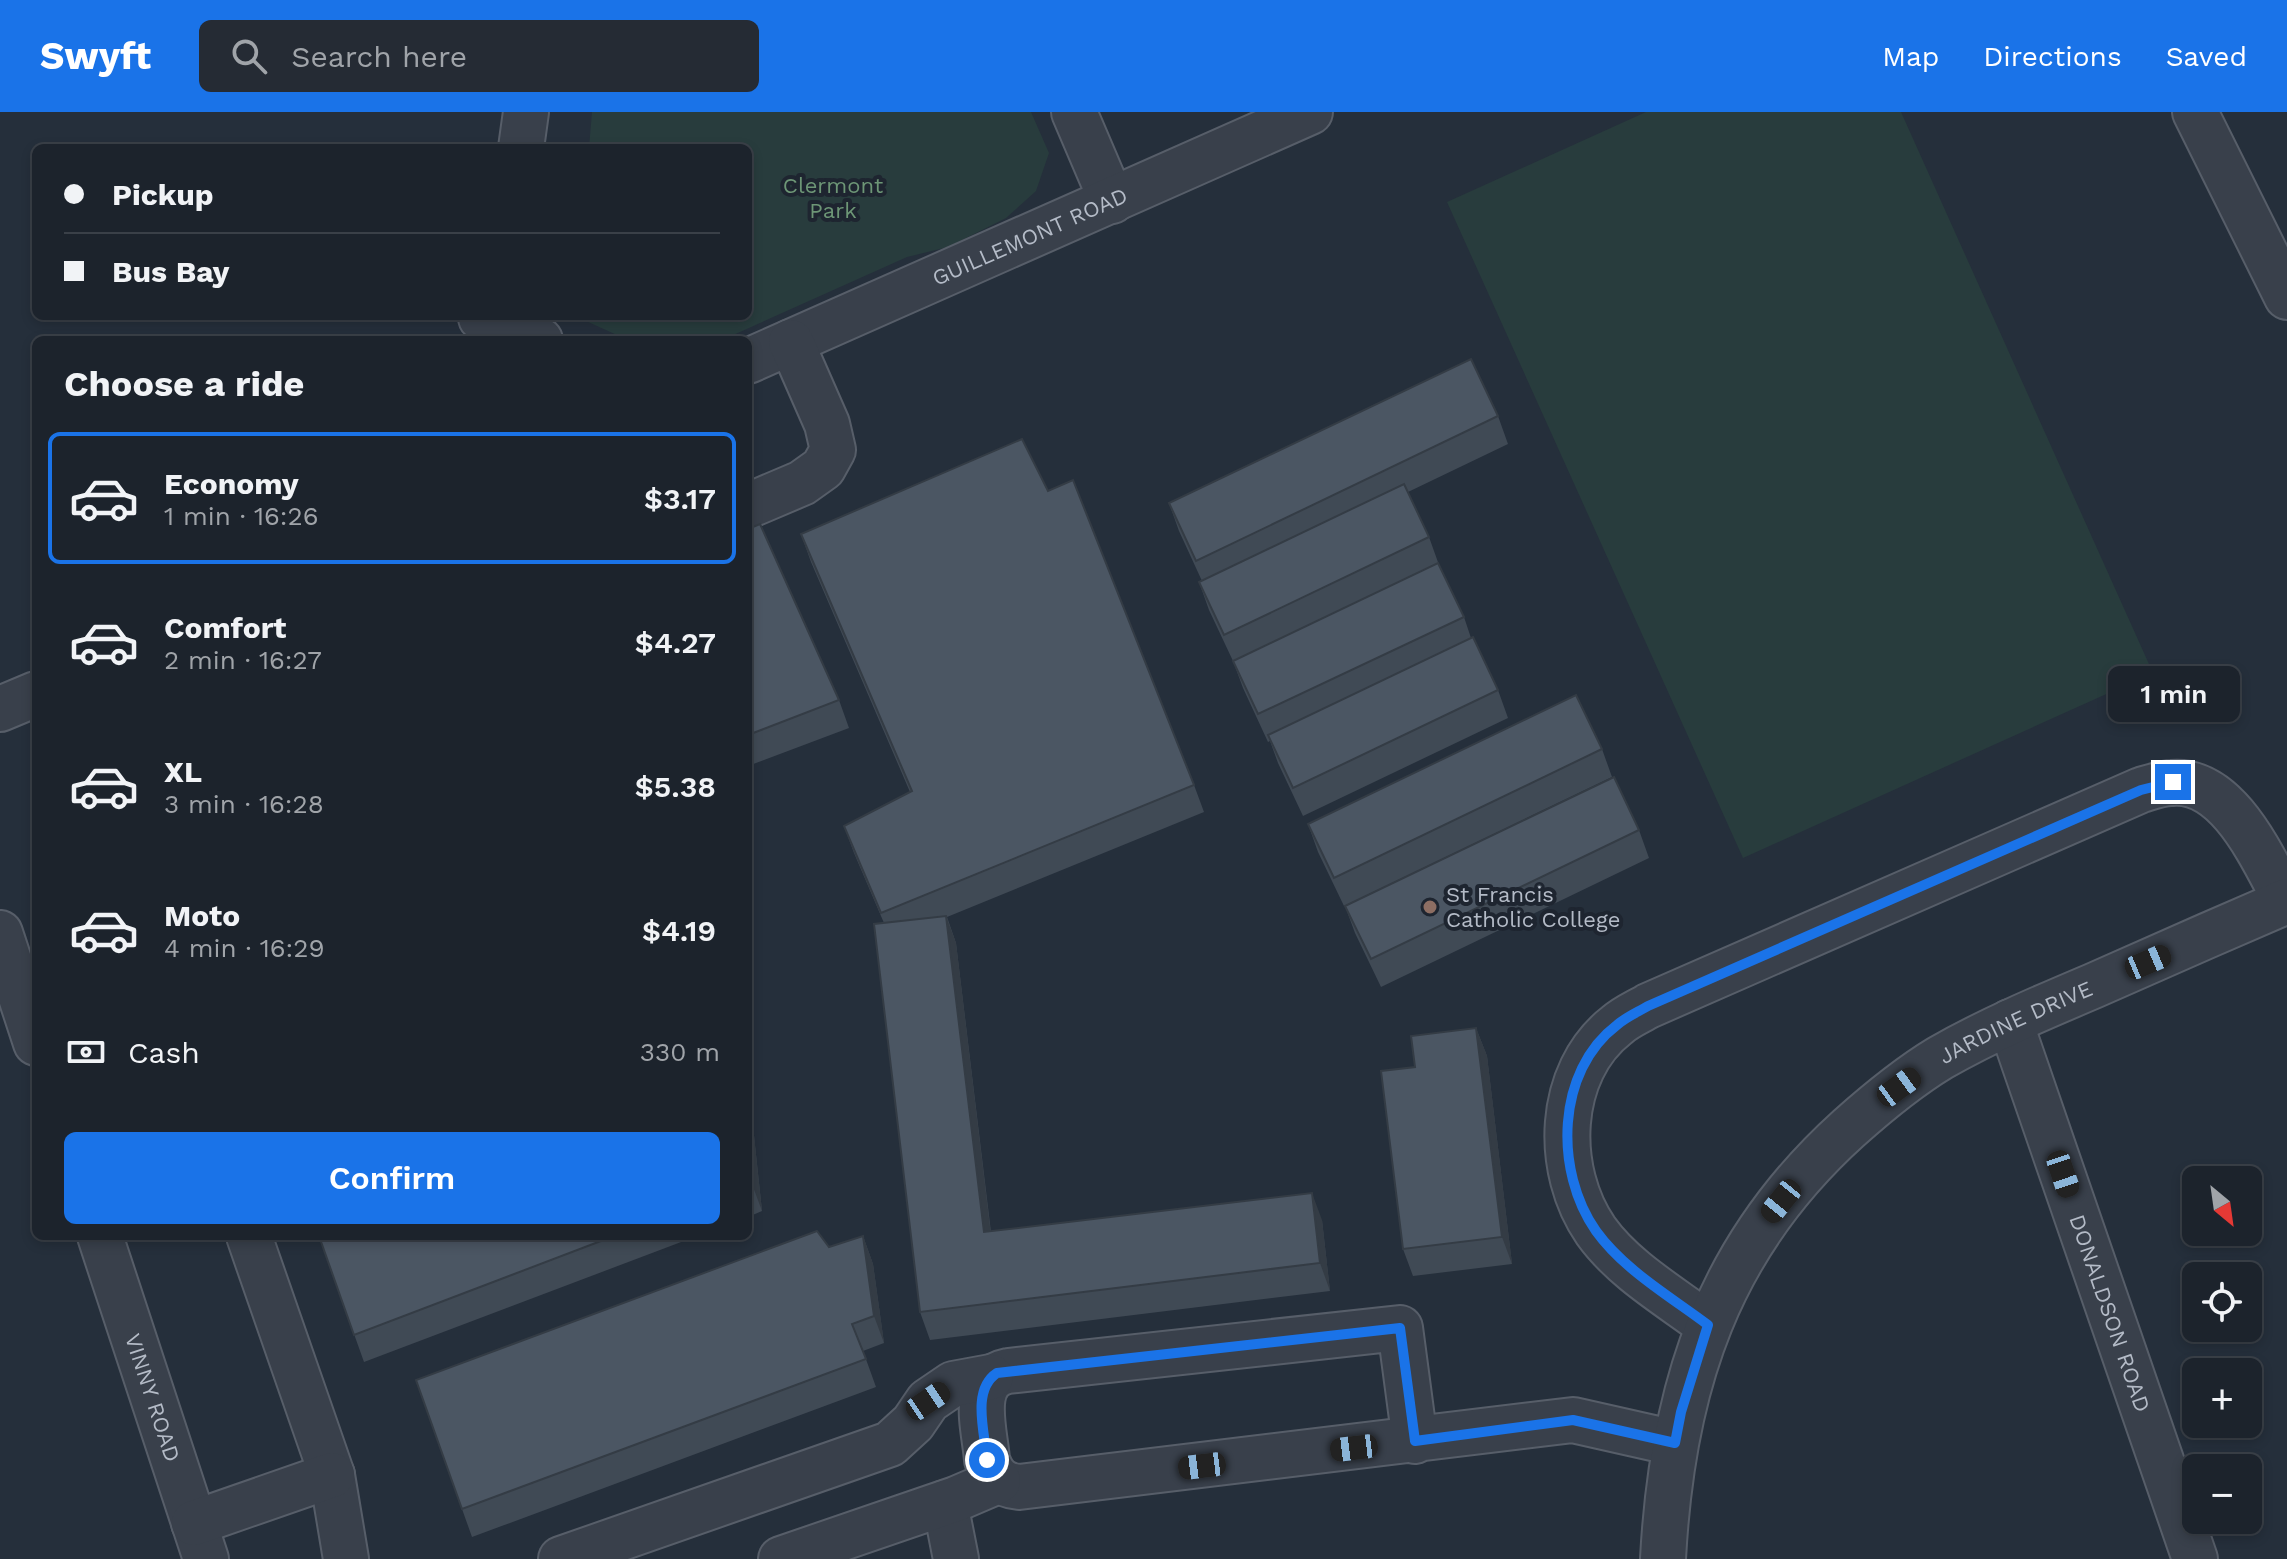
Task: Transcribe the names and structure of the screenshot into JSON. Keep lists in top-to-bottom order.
{
  "streets": {
    "street": [
      "GUILLEMONT ROAD",
      "JARDINE DRIVE",
      "DONALDSON ROAD",
      "VINNY ROAD"
    ]
  },
  "crossings": [
    ["JARDINE DRIVE", "DONALDSON ROAD"]
  ],
  "parks": ["Clermont Park"],
  "places": ["St Francis Catholic College"],
  "north": "bottom right",
  "page": {
    "header": "Swyft",
    "search": "Search here",
    "nav": ["Map", "Directions", "Saved"],
    "banner": ["Pickup", "Bus Bay"],
    "heading": "Choose a ride",
    "list": [
      {
        "name": "Economy",
        "note": "1 min · 16:26",
        "value": "$3.17"
      },
      {
        "name": "Comfort",
        "note": "2 min · 16:27",
        "value": "$4.27"
      },
      {
        "name": "XL",
        "note": "3 min · 16:28",
        "value": "$5.38"
      },
      {
        "name": "Moto",
        "note": "4 min · 16:29",
        "value": "$4.19"
      }
    ],
    "bubble": "1 min",
    "pay": ["Cash", "330 m"],
    "buttons": "Confirm",
    "map_buttons": ["+", "−"]
  }
}
